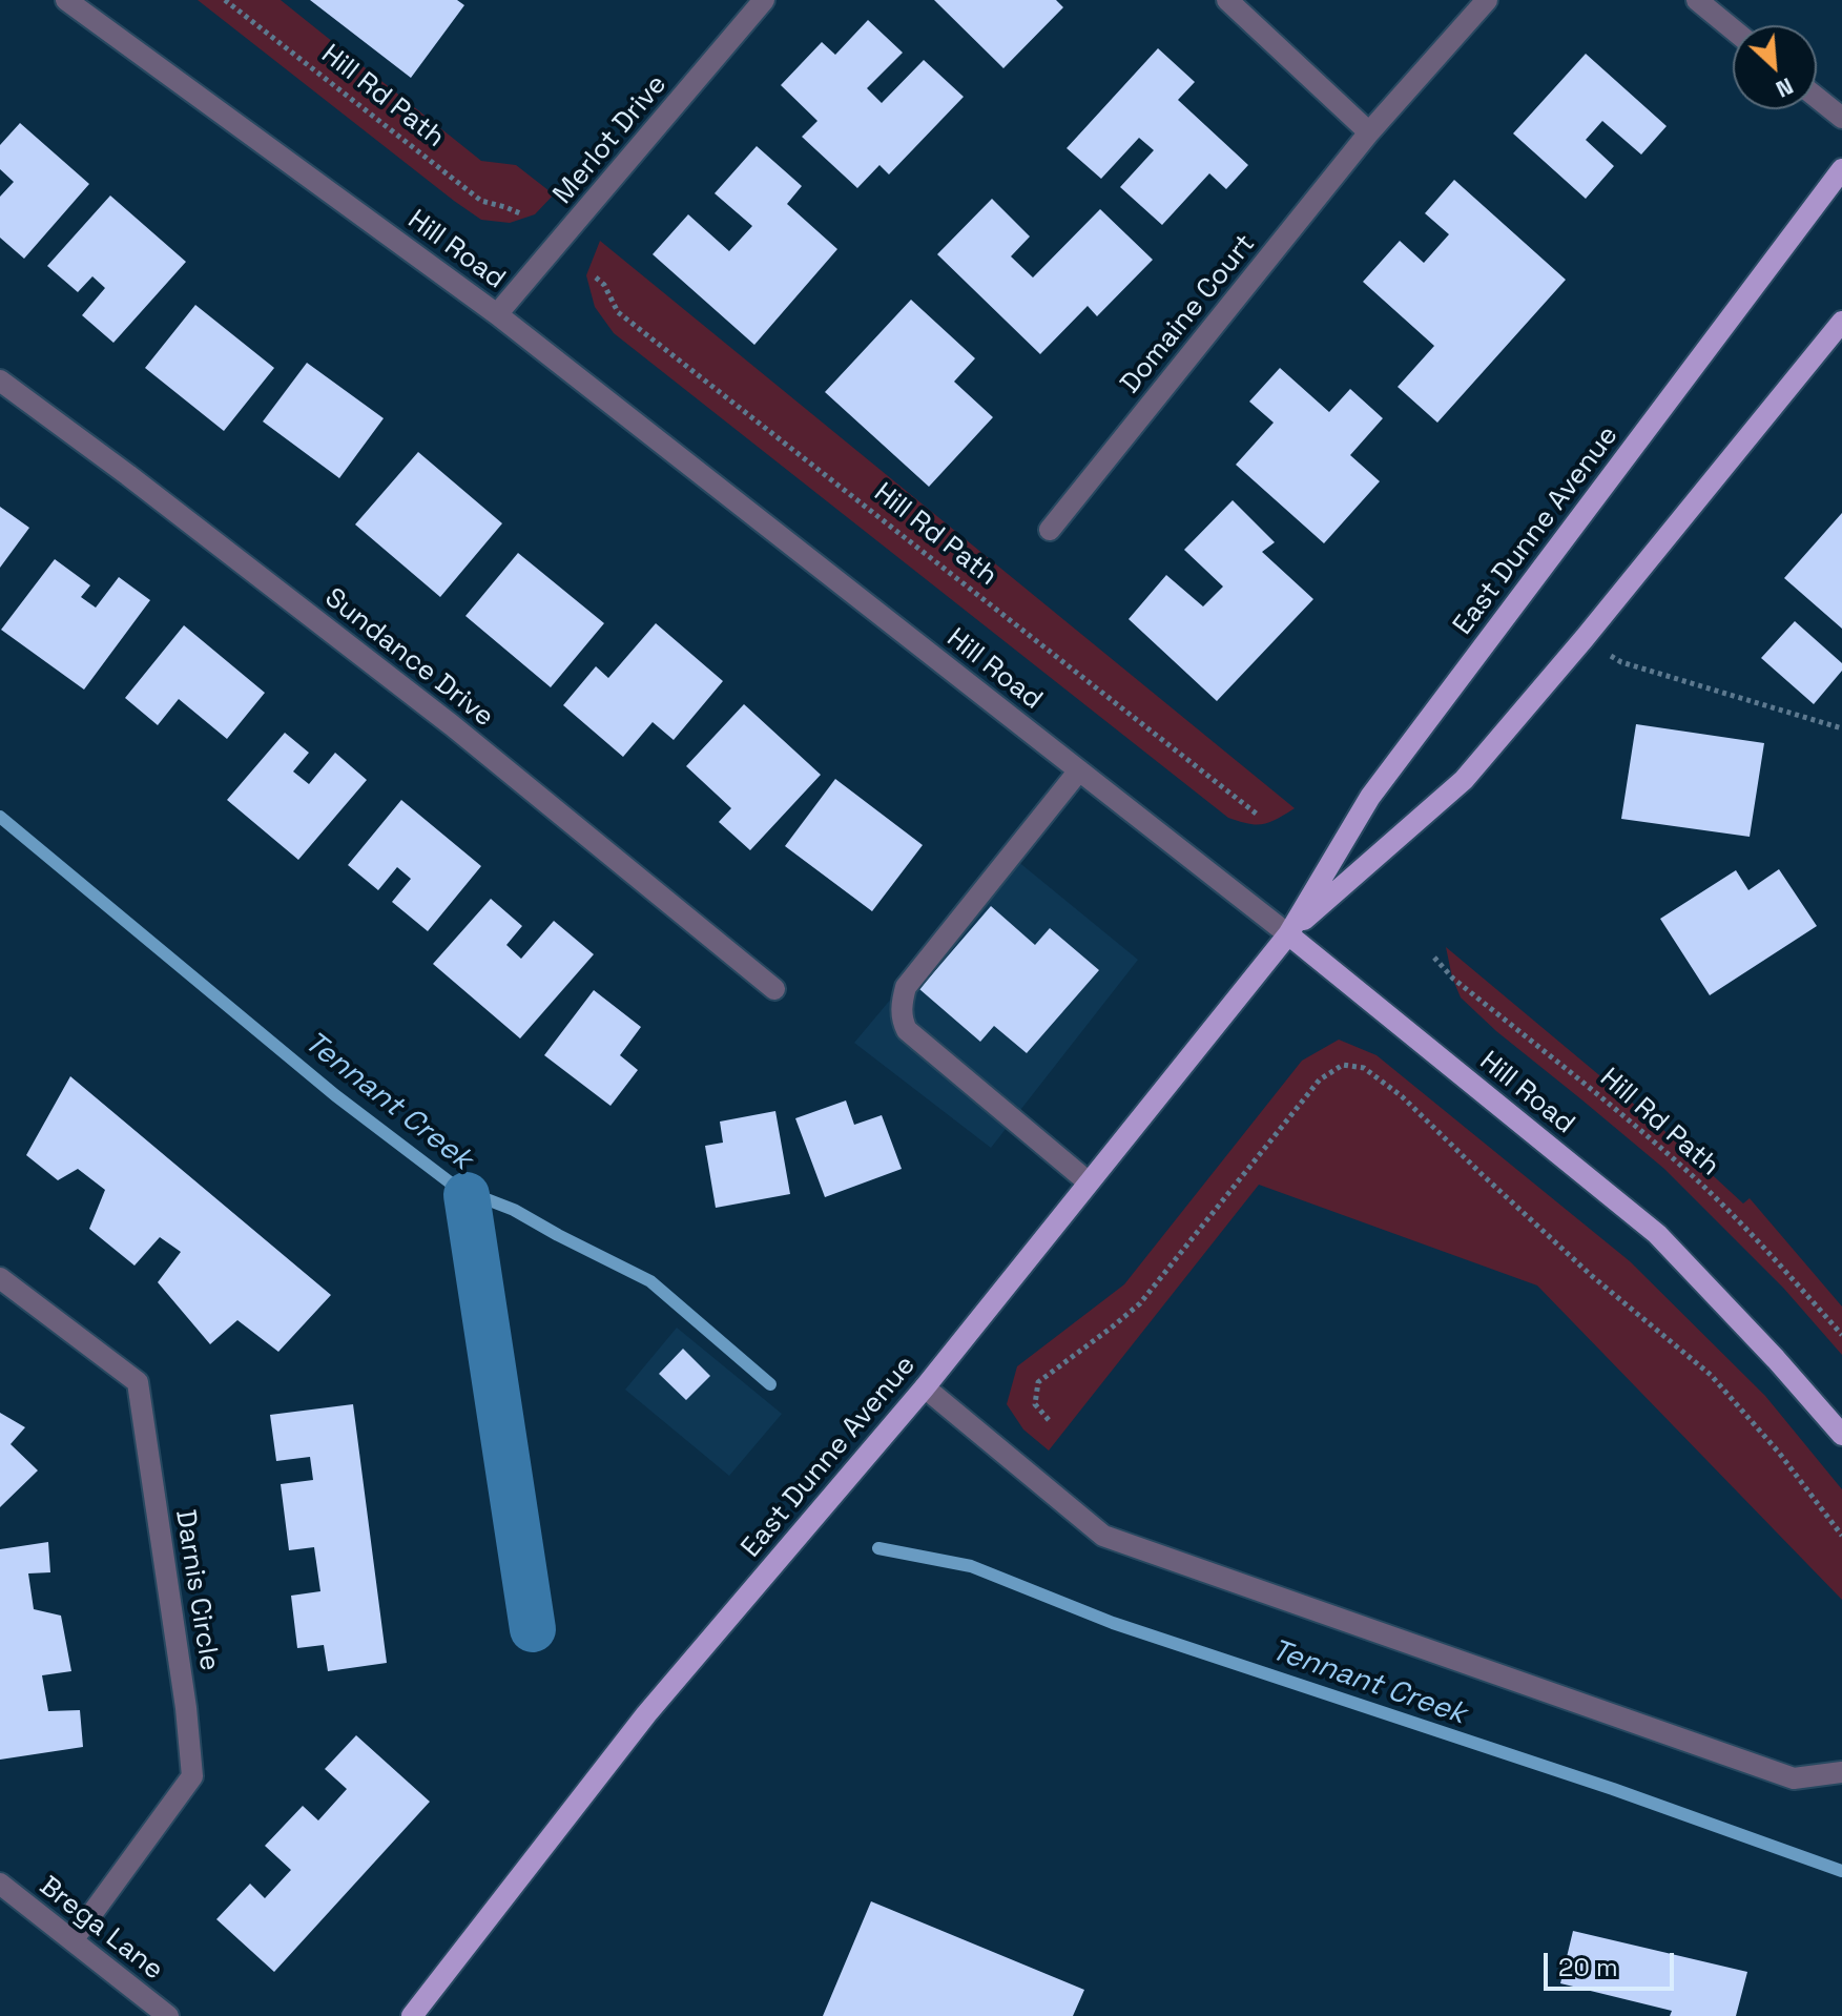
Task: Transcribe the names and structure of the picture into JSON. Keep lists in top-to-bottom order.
{
  "streets": {
    "main road": ["Hill Road", "East Dunne Avenue"],
    "street": [
      "Merlot Drive",
      "Domaine Court",
      "Sundance Drive",
      "Darnis Circle",
      "Brega Lane"
    ],
    "path": ["Hill Rd Path"]
  },
  "crossings": [
    ["Merlot Drive", "Hill Road"],
    ["Hill Road", "East Dunne Avenue"],
    ["Darnis Circle", "Brega Lane"]
  ],
  "water": ["Tennant Creek"],
  "scale_bar": "20 m",
  "north": "bottom right"
}
